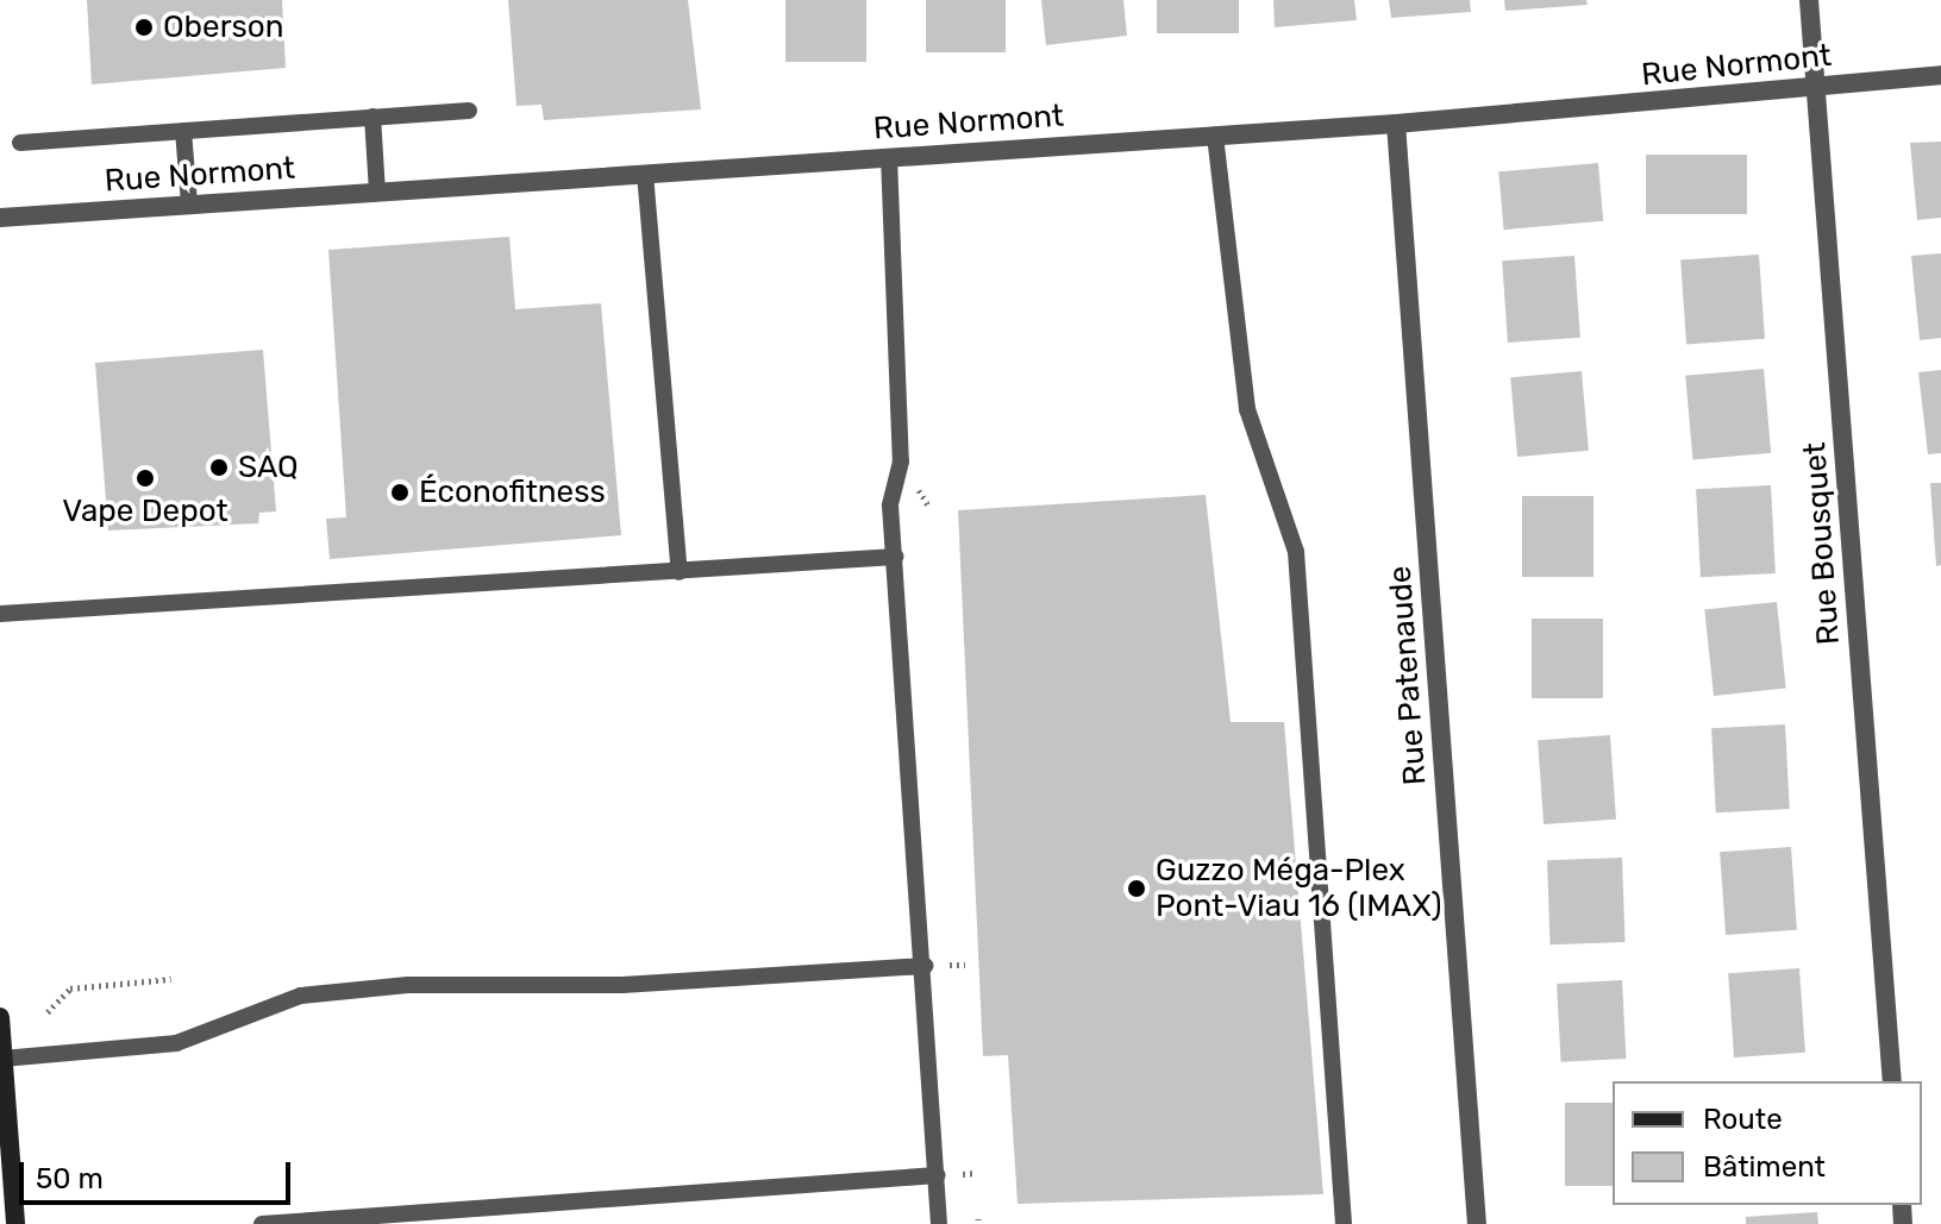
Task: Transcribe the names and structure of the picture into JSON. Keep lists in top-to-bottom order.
{
  "streets": {
    "street": ["Rue Normont", "Rue Bousquet", "Rue Patenaude"]
  },
  "crossings": [
    ["Rue Normont", "Rue Bousquet"],
    ["Rue Normont", "Rue Patenaude"]
  ],
  "places": [
    "Oberson",
    "SAQ",
    "Vape Depot",
    "Éconofitness",
    "Guzzo Méga-Plex Pont-Viau 16 (IMAX)"
  ],
  "legend": ["Route", "Bâtiment"],
  "scale_bar": "50 m"
}
